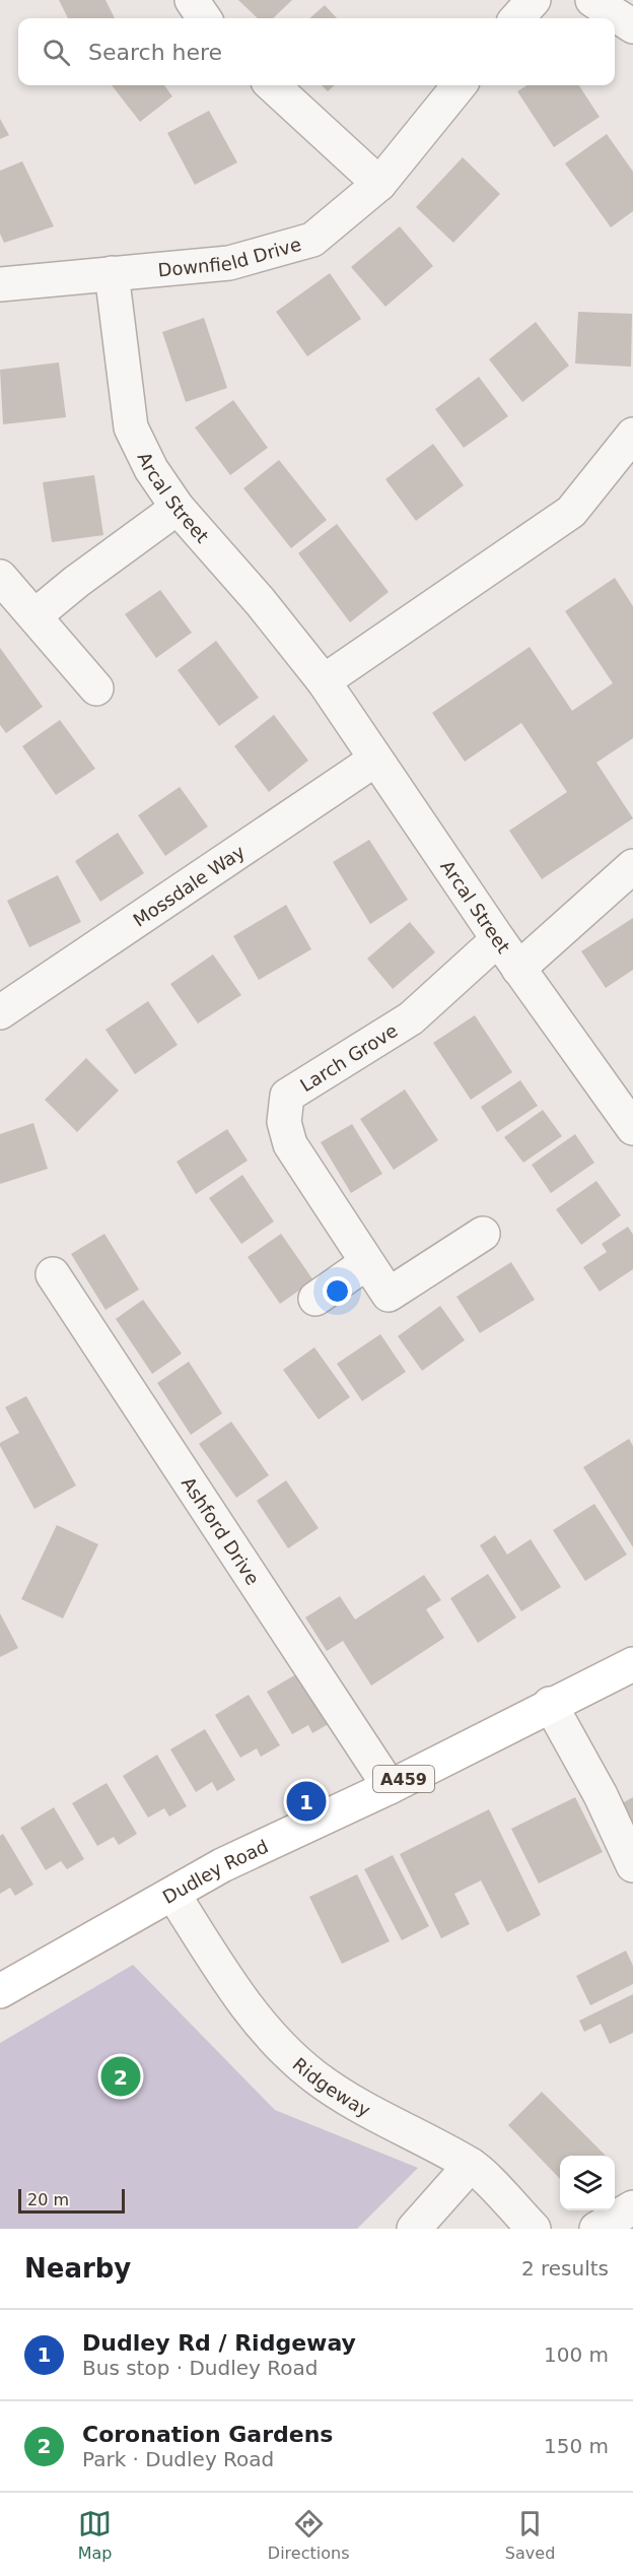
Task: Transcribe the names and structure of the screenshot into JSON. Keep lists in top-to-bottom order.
{
  "streets": {
    "main road": ["A459", "Dudley Road"],
    "street": [
      "Downfield Drive",
      "Arcal Street",
      "Mossdale Way",
      "Larch Grove",
      "Ashford Drive",
      "Ridgeway"
    ]
  },
  "crossings": [
    ["Downfield Drive", "Arcal Street"],
    ["Arcal Street", "Mossdale Way"],
    ["Arcal Street", "Larch Grove"],
    ["Ashford Drive", "Dudley Road"],
    ["Dudley Road", "Ridgeway"]
  ],
  "scale_bar": "20 m",
  "page": {
    "search": "Search here",
    "pins": ["1", "2"],
    "scale": "20 m",
    "heading": ["Nearby", "2 results"],
    "list": [
      {
        "mark": "1",
        "name": "Dudley Rd / Ridgeway",
        "note": "Bus stop · Dudley Road",
        "value": "100 m"
      },
      {
        "mark": "2",
        "name": "Coronation Gardens",
        "note": "Park · Dudley Road",
        "value": "150 m"
      }
    ],
    "nav": ["Map", "Directions", "Saved"]
  }
}
